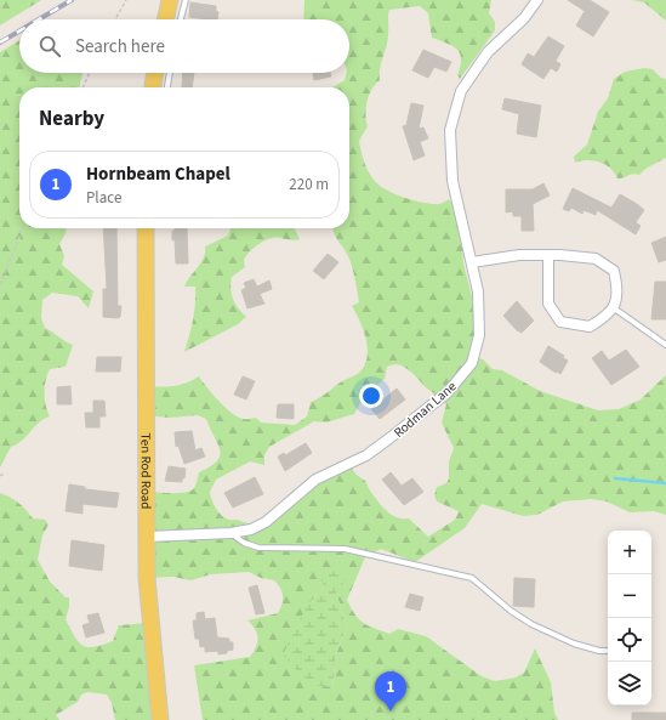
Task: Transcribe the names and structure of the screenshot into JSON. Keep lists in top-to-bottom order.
{
  "streets": {
    "main road": ["Ten Rod Road"],
    "street": ["Rodman Lane"]
  },
  "crossings": [
    ["Rodman Lane", "Ten Rod Road"]
  ],
  "page": {
    "search": "Search here",
    "heading": "Nearby",
    "list": [
      {
        "mark": "1",
        "name": "Hornbeam Chapel",
        "note": "Place",
        "value": "220 m"
      }
    ],
    "map_buttons": ["+", "−"],
    "pins": "1"
  }
}
